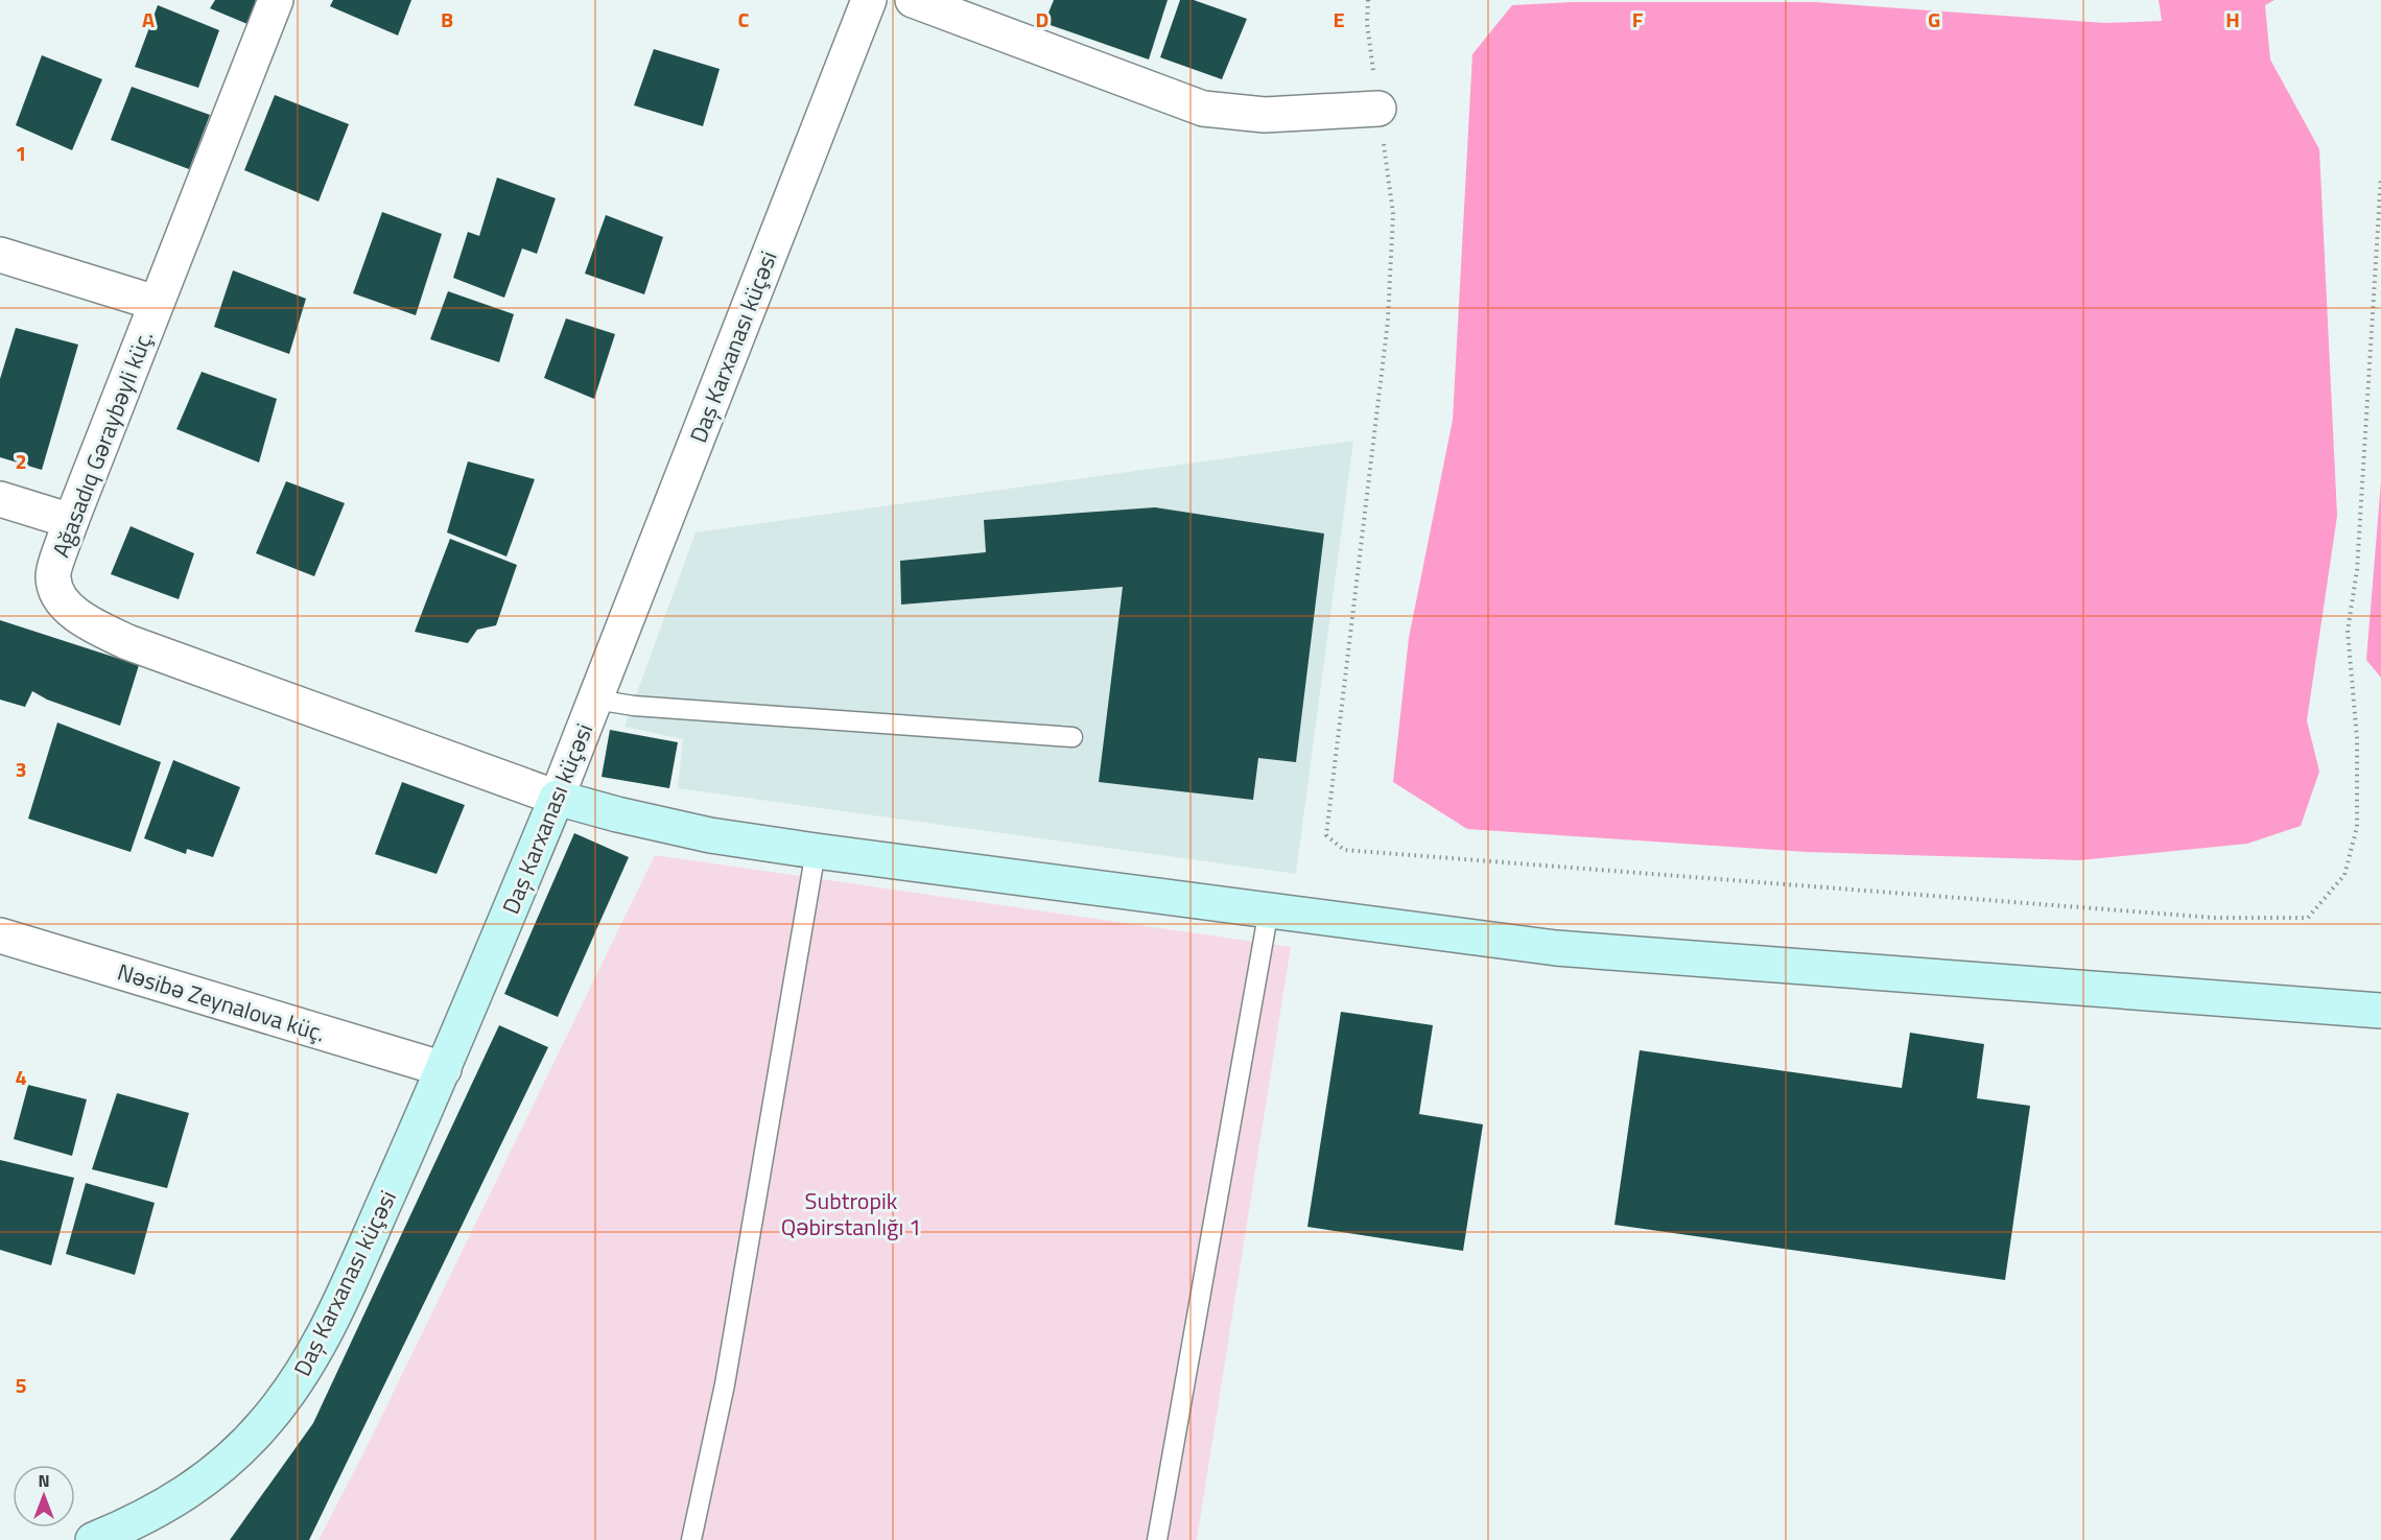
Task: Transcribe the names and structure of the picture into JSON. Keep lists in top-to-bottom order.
{
  "streets": {
    "street": ["Daş Karxanası küçəsi", "Ağasadıq Gəraybəyli küç.", "Nəsibə Zeynalova küç."]
  },
  "crossings": [
    ["Daş Karxanası küçəsi", "Ağasadıq Gəraybəyli küç."],
    ["Daş Karxanası küçəsi", "Nəsibə Zeynalova küç."]
  ],
  "parks": ["Subtropik Qəbirstanlığı 1"],
  "north": "top",
  "grid": {
    "columns": [
      "A",
      "B",
      "C",
      "D",
      "E",
      "F",
      "G",
      "H"
    ],
    "rows": [
      "1",
      "2",
      "3",
      "4",
      "5"
    ]
  }
}
